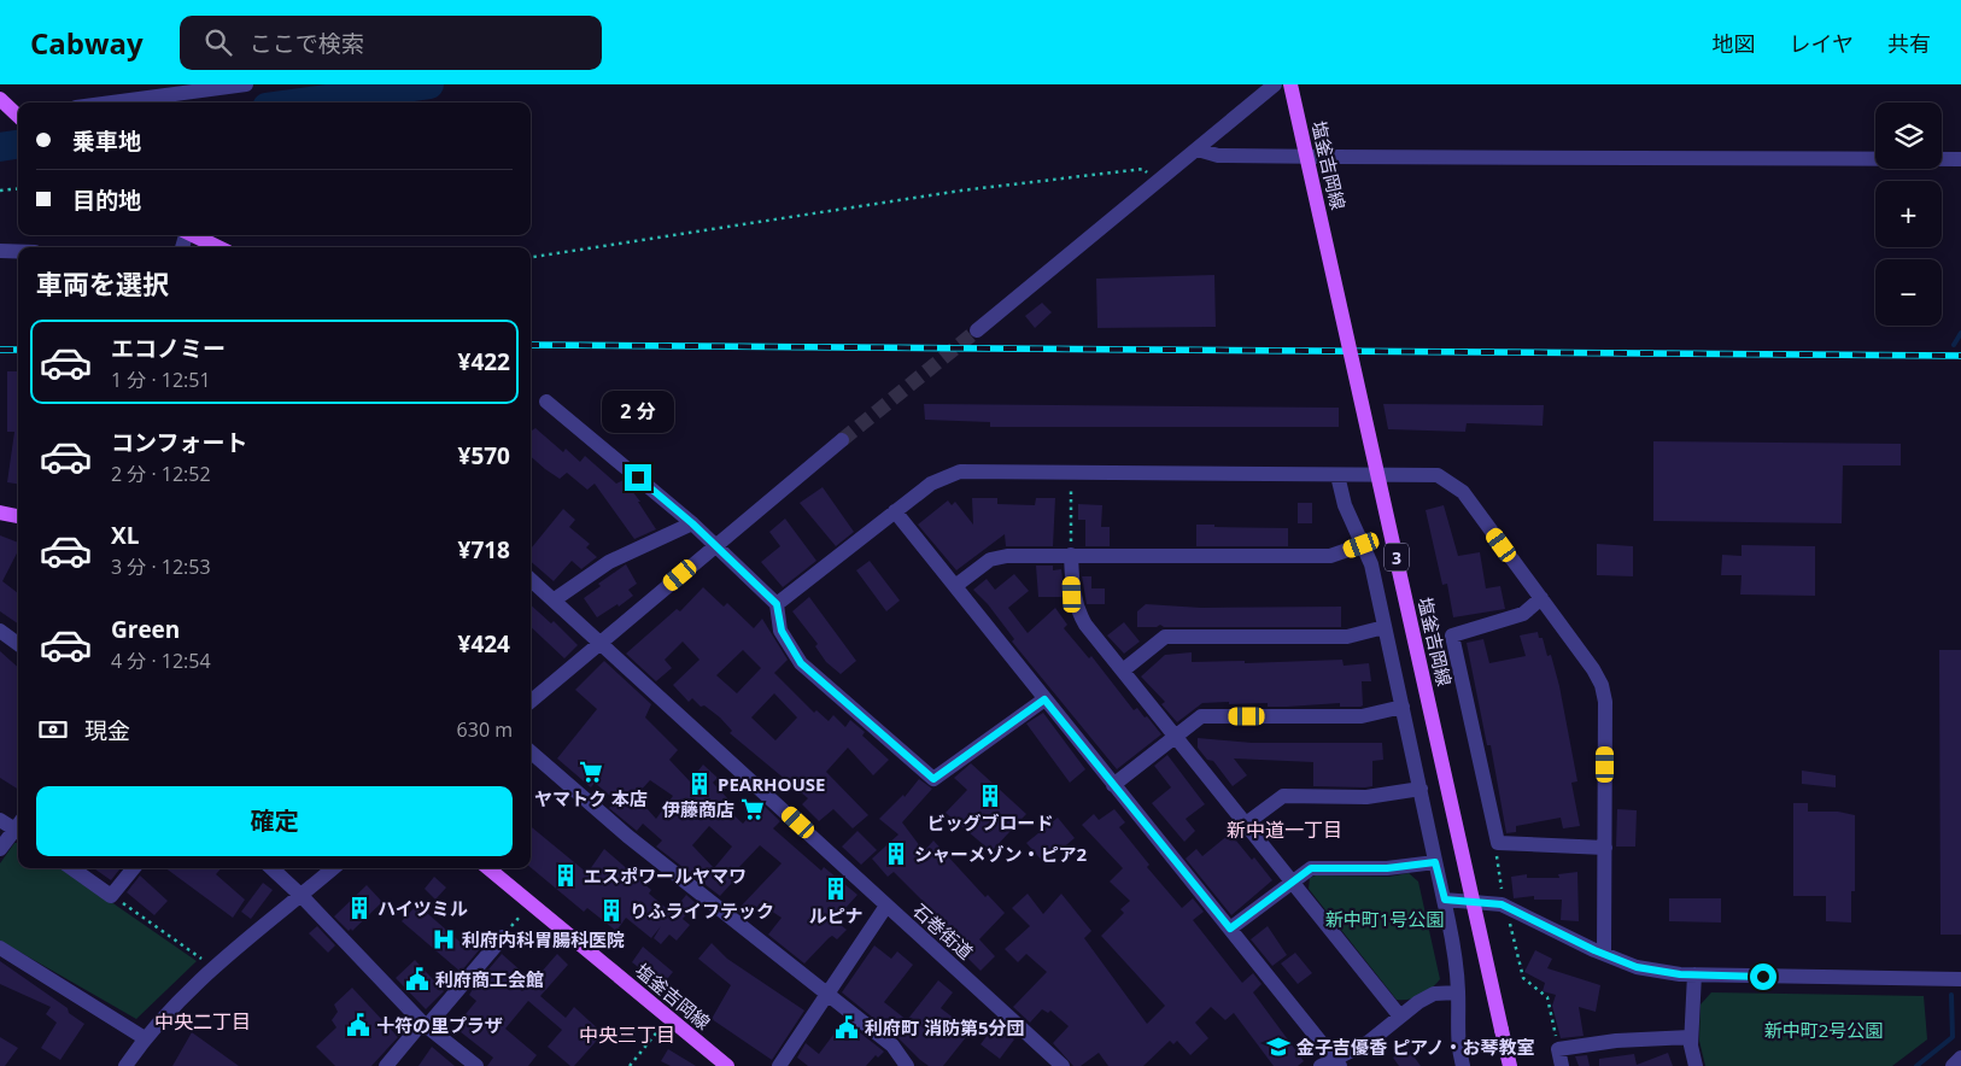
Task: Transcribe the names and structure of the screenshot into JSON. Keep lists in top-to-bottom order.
{
  "streets": {
    "main road": ["塩釜吉岡線", "3"],
    "street": ["石巻街道"]
  },
  "districts": ["新中道一丁目", "中央二丁目", "中央三丁目"],
  "parks": ["新中町1号公園", "新中町2号公園"],
  "places": {
    "supermarket": ["ヤマトク 本店", "伊藤商店"],
    "building": [
      "PEARHOUSE",
      "ビッグブロード",
      "シャーメゾン・ピア2",
      "エスポワールヤマワ",
      "ルピナ",
      "ハイツミル",
      "りふライフテック"
    ],
    "hospital": ["利府内科胃腸科医院"],
    "public building": ["利府商工会館", "十符の里プラザ", "利府町 消防第5分団"],
    "school or university": ["金子吉優香 ピアノ・お琴教室"]
  },
  "page": {
    "header": "Cabway",
    "search": "ここで検索",
    "nav": ["地図", "レイヤ", "共有"],
    "map_buttons": ["+", "−"],
    "banner": ["乗車地", "目的地"],
    "heading": "車両を選択",
    "list": [
      {
        "name": "エコノミー",
        "note": "1 分 · 12:51",
        "value": "¥422"
      },
      {
        "name": "コンフォート",
        "note": "2 分 · 12:52",
        "value": "¥570"
      },
      {
        "name": "XL",
        "note": "3 分 · 12:53",
        "value": "¥718"
      },
      {
        "name": "Green",
        "note": "4 分 · 12:54",
        "value": "¥424"
      }
    ],
    "bubble": "2 分",
    "pay": ["現金", "630 m"],
    "buttons": "確定"
  }
}
